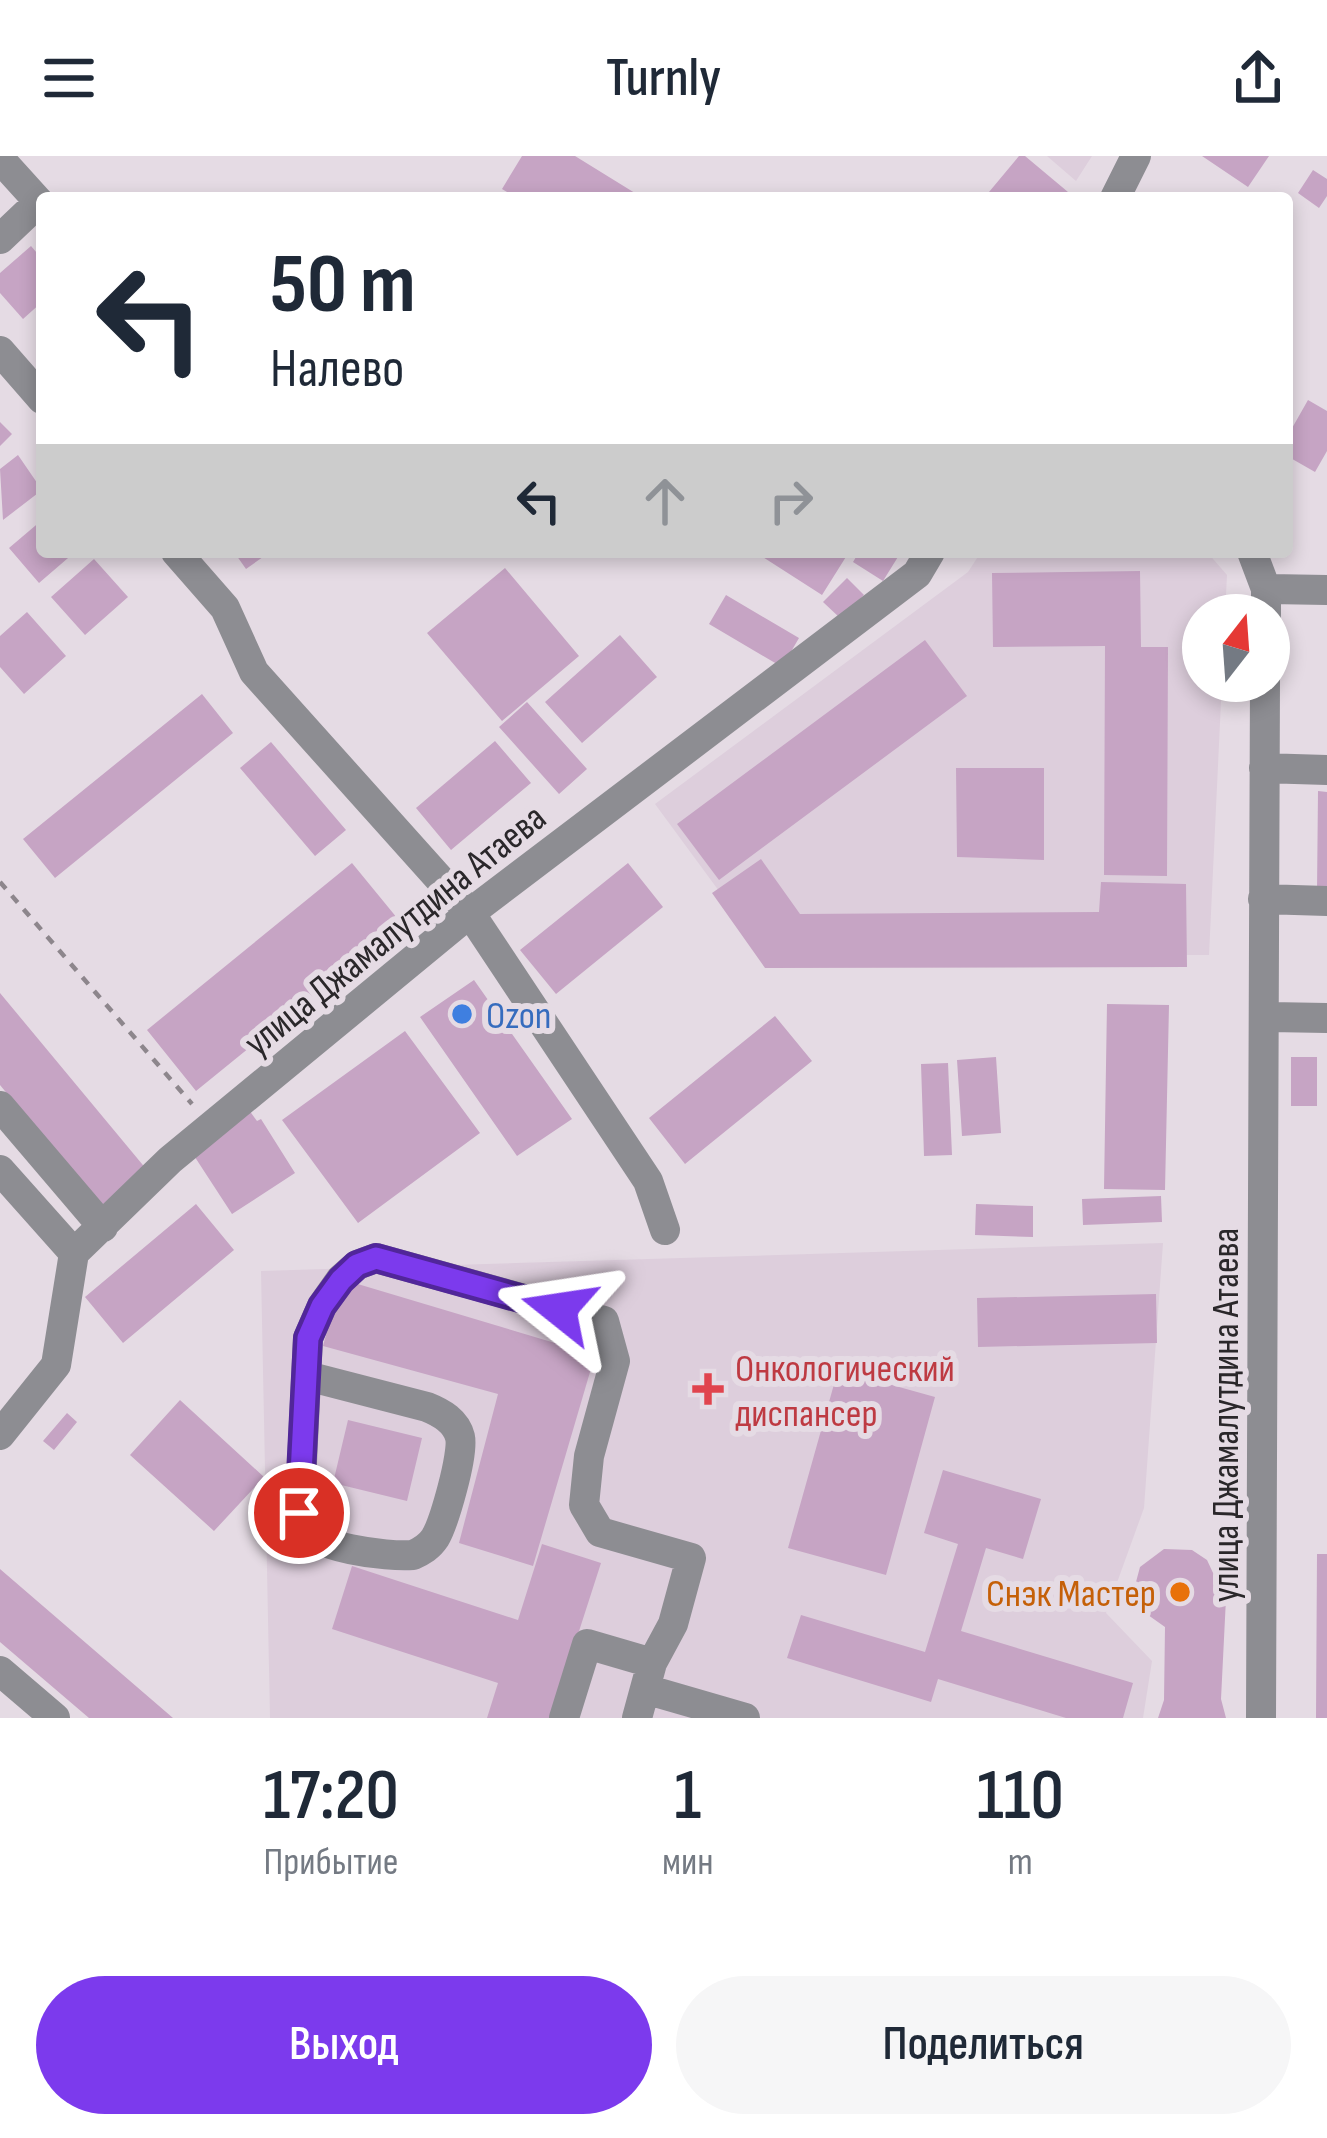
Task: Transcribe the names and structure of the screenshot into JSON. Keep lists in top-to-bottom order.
{
  "streets": {
    "street": ["улица Джамалутдина Атаева"]
  },
  "places": {
    "other": ["Ozon", "Снэк Мастер"],
    "health": ["Онкологический диспансер"]
  },
  "north": "top",
  "page": {
    "header": "Turnly",
    "turn": ["50 m", "Налево"],
    "eta": [
      "17:20",
      "Прибытие",
      "1",
      "мин",
      "110",
      "m"
    ],
    "buttons": ["Выход", "Поделиться"]
  }
}
